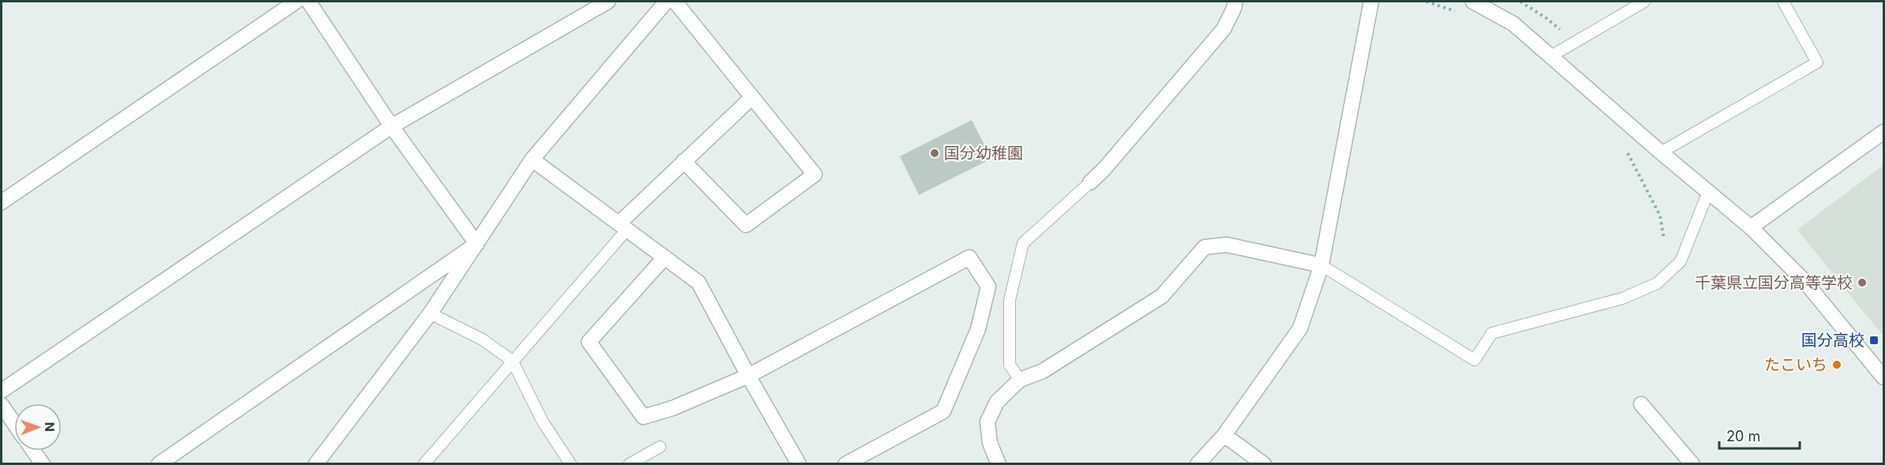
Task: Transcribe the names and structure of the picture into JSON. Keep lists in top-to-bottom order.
{
  "places": {
    "other": ["国分幼稚園", "千葉県立国分高等学校", "たこいち"],
    "transit": ["国分高校"]
  },
  "scale_bar": "20 m",
  "north": "right"
}
